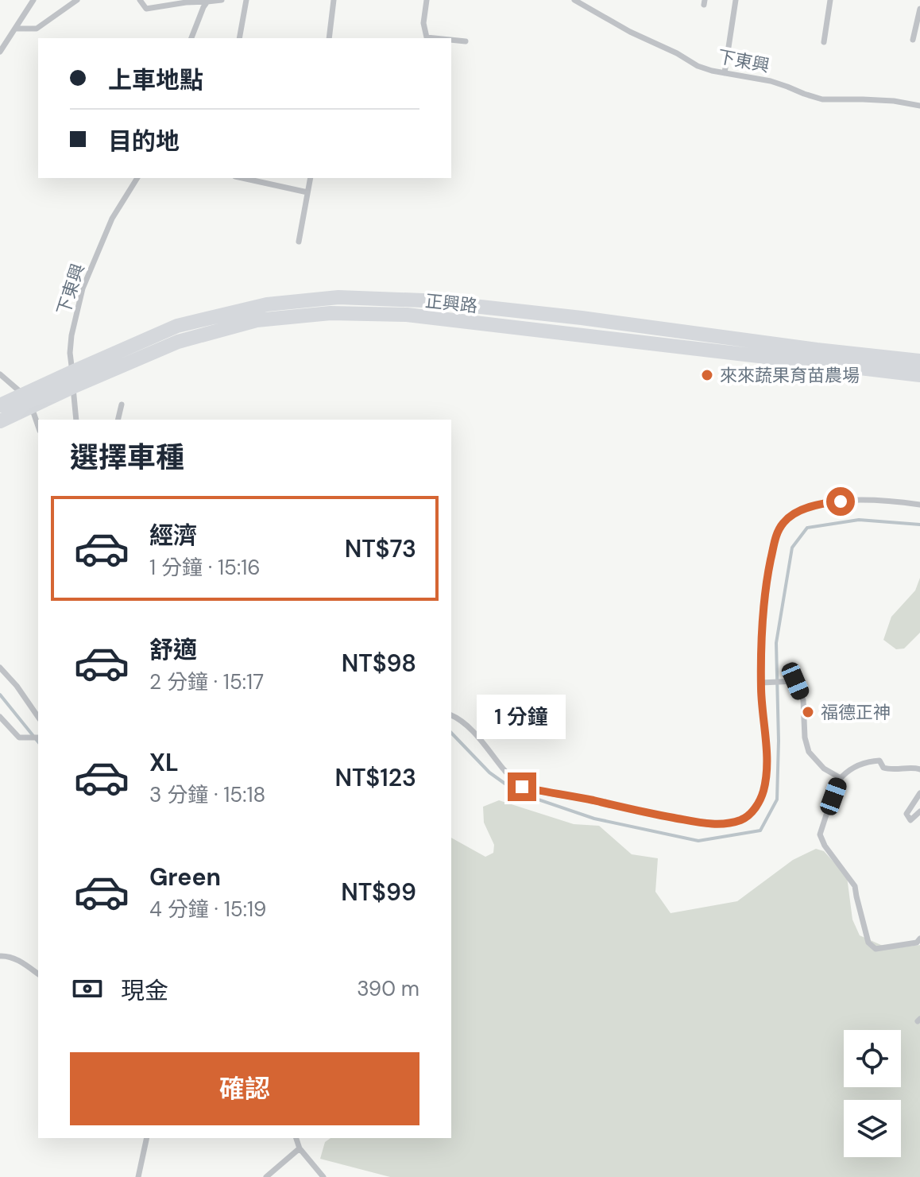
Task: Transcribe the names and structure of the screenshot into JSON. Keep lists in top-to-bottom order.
{
  "streets": {
    "main road": ["正興路"],
    "lane": ["下東興"]
  },
  "crossings": [
    ["下東興", "正興路"]
  ],
  "places": ["來來蔬果育苗農場", "福德正神"],
  "page": {
    "banner": ["上車地點", "目的地"],
    "heading": "選擇車種",
    "list": [
      {
        "name": "經濟",
        "note": "1 分鐘 · 15:16",
        "value": "NT$73"
      },
      {
        "name": "舒適",
        "note": "2 分鐘 · 15:17",
        "value": "NT$98"
      },
      {
        "name": "XL",
        "note": "3 分鐘 · 15:18",
        "value": "NT$123"
      },
      {
        "name": "Green",
        "note": "4 分鐘 · 15:19",
        "value": "NT$99"
      }
    ],
    "bubble": "1 分鐘",
    "pay": ["現金", "390 m"],
    "buttons": "確認"
  }
}
